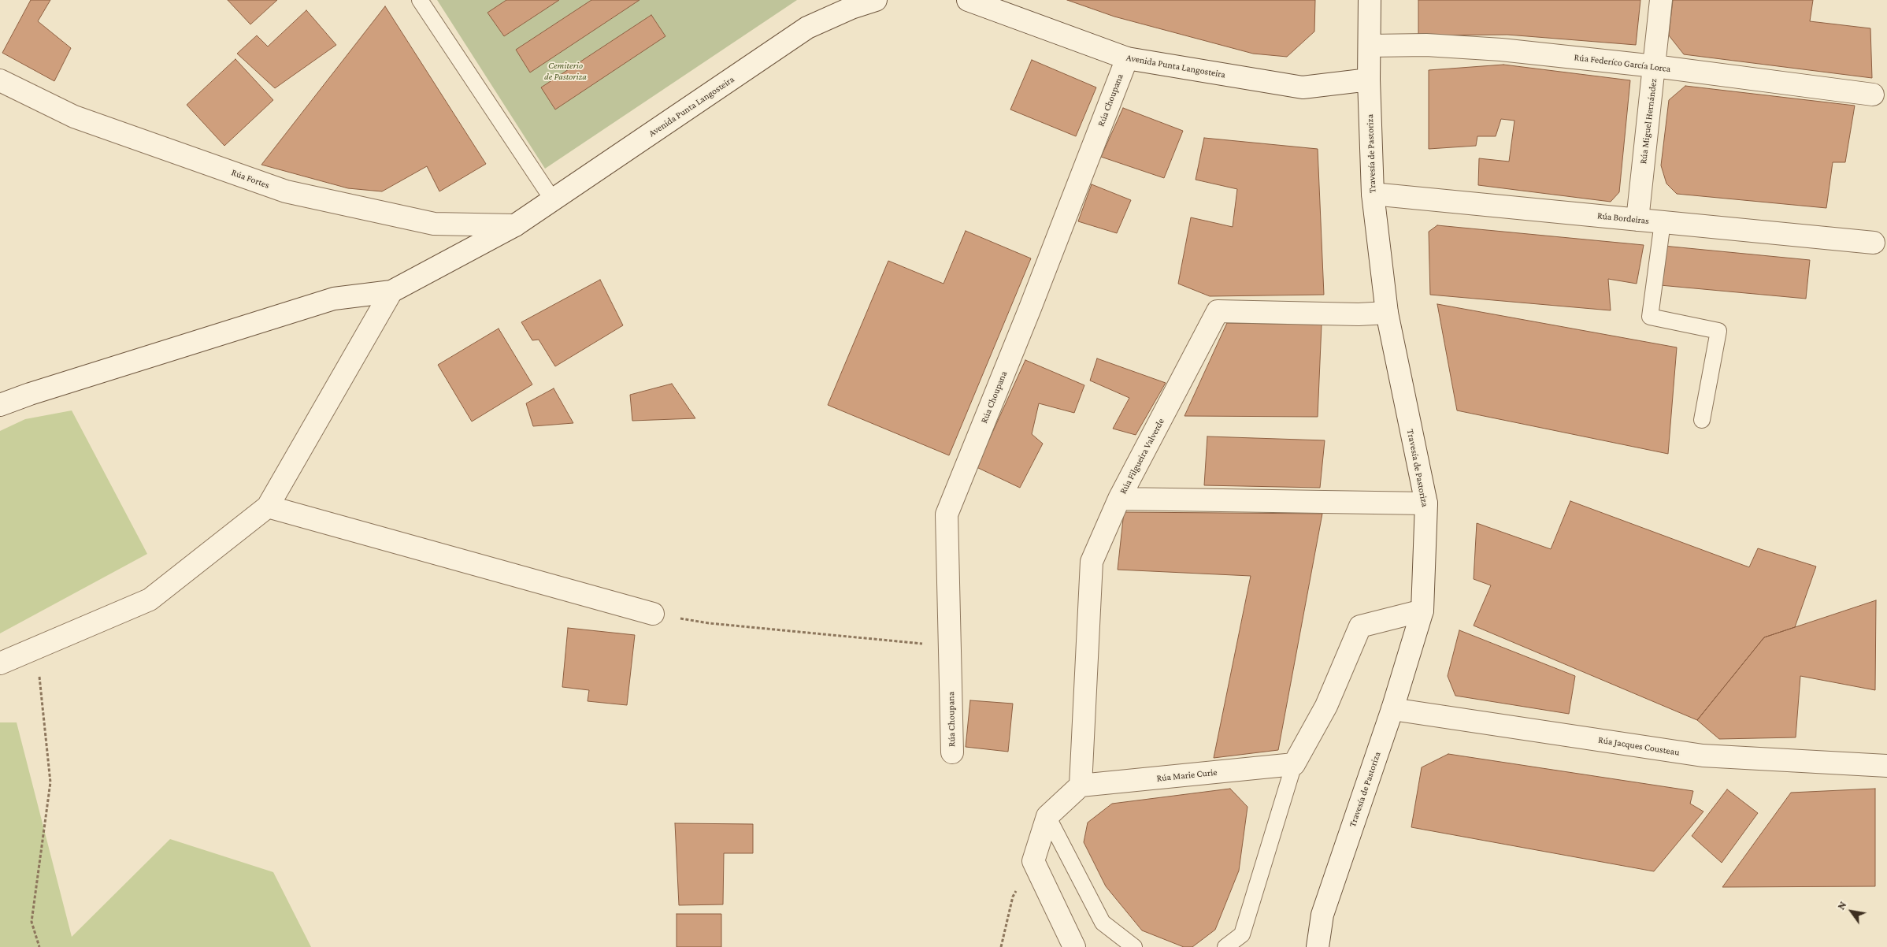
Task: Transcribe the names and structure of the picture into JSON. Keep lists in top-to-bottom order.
{
  "streets": {
    "street": [
      "Rúa Federíco García Lorca",
      "Avenida Punta Langosteira",
      "Rúa Choupana",
      "Rúa Miguel Hernández",
      "Travesía de Pastoriza",
      "Rúa Fortes",
      "Rúa Bordeiras",
      "Rúa Filgueira Valverde",
      "Rúa Jacques Cousteau",
      "Rúa Marie Curie"
    ]
  },
  "crossings": [
    ["Rúa Federíco García Lorca", "Rúa Miguel Hernández"],
    ["Rúa Federíco García Lorca", "Travesía de Pastoriza"],
    ["Avenida Punta Langosteira", "Rúa Choupana"],
    ["Avenida Punta Langosteira", "Travesía de Pastoriza"],
    ["Avenida Punta Langosteira", "Rúa Fortes"],
    ["Rúa Miguel Hernández", "Rúa Bordeiras"],
    ["Travesía de Pastoriza", "Rúa Bordeiras"],
    ["Travesía de Pastoriza", "Rúa Filgueira Valverde"],
    ["Travesía de Pastoriza", "Rúa Jacques Cousteau"]
  ],
  "parks": ["Cemiterio de Pastoriza"],
  "north": "top left"
}
